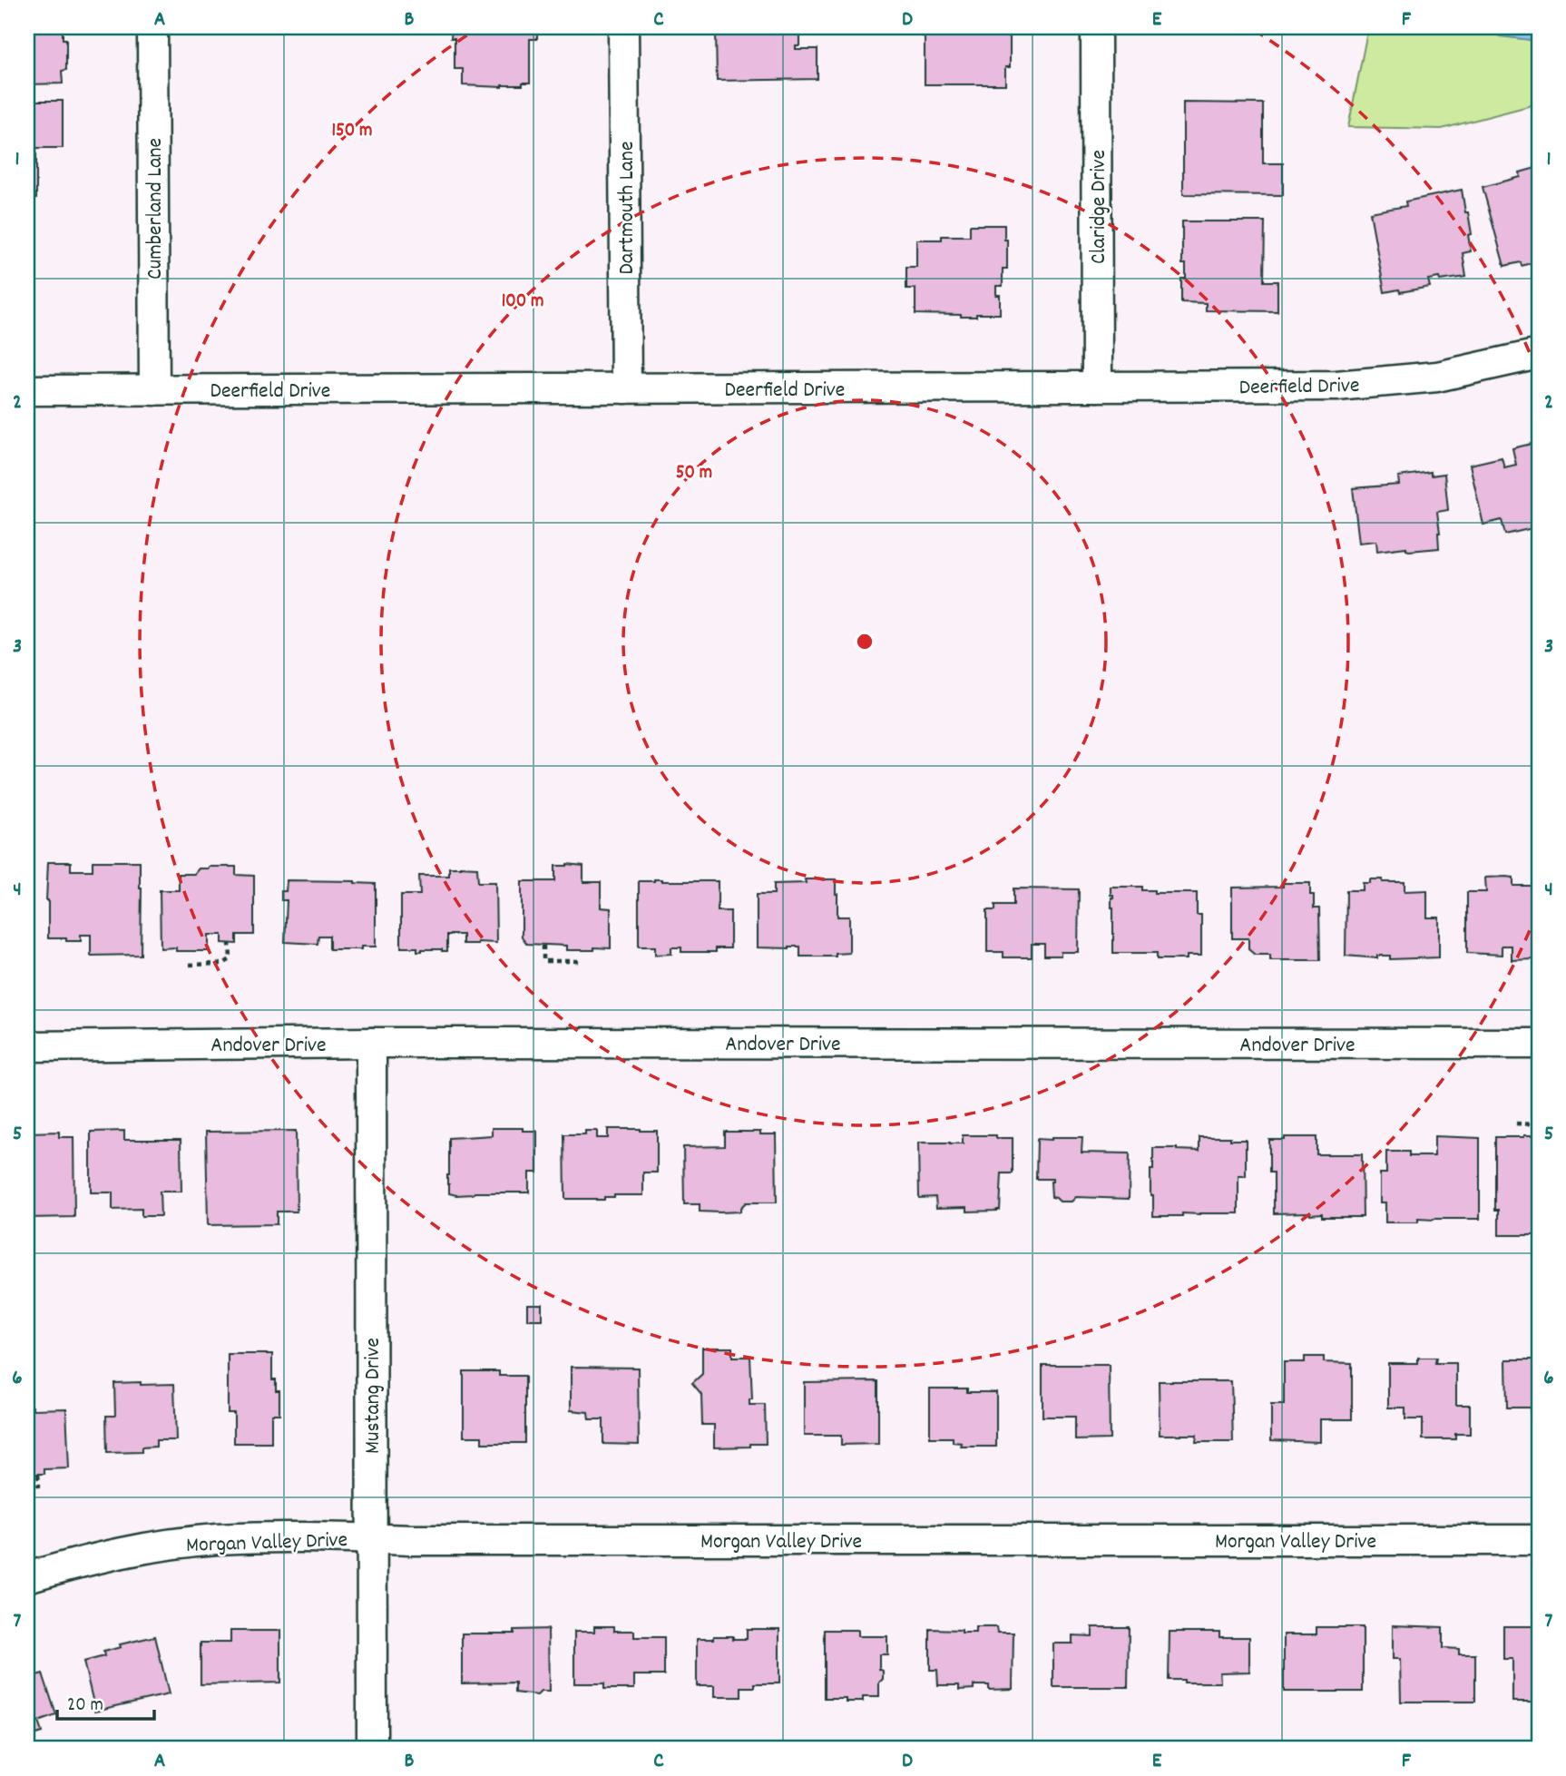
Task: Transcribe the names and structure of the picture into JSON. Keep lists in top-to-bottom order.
{
  "streets": {
    "street": [
      "Claridge Drive",
      "Dartmouth Lane",
      "Cumberland Lane",
      "Deerfield Drive",
      "Andover Drive",
      "Mustang Drive",
      "Morgan Valley Drive"
    ]
  },
  "crossings": [
    ["Claridge Drive", "Deerfield Drive"],
    ["Dartmouth Lane", "Deerfield Drive"],
    ["Cumberland Lane", "Deerfield Drive"],
    ["Andover Drive", "Mustang Drive"],
    ["Mustang Drive", "Morgan Valley Drive"]
  ],
  "scale_bar": "20 m",
  "grid": {
    "columns": [
      "A",
      "B",
      "C",
      "D",
      "E",
      "F"
    ],
    "rows": [
      "1",
      "2",
      "3",
      "4",
      "5",
      "6",
      "7"
    ]
  },
  "rings": ["150 m", "100 m", "50 m"]
}
